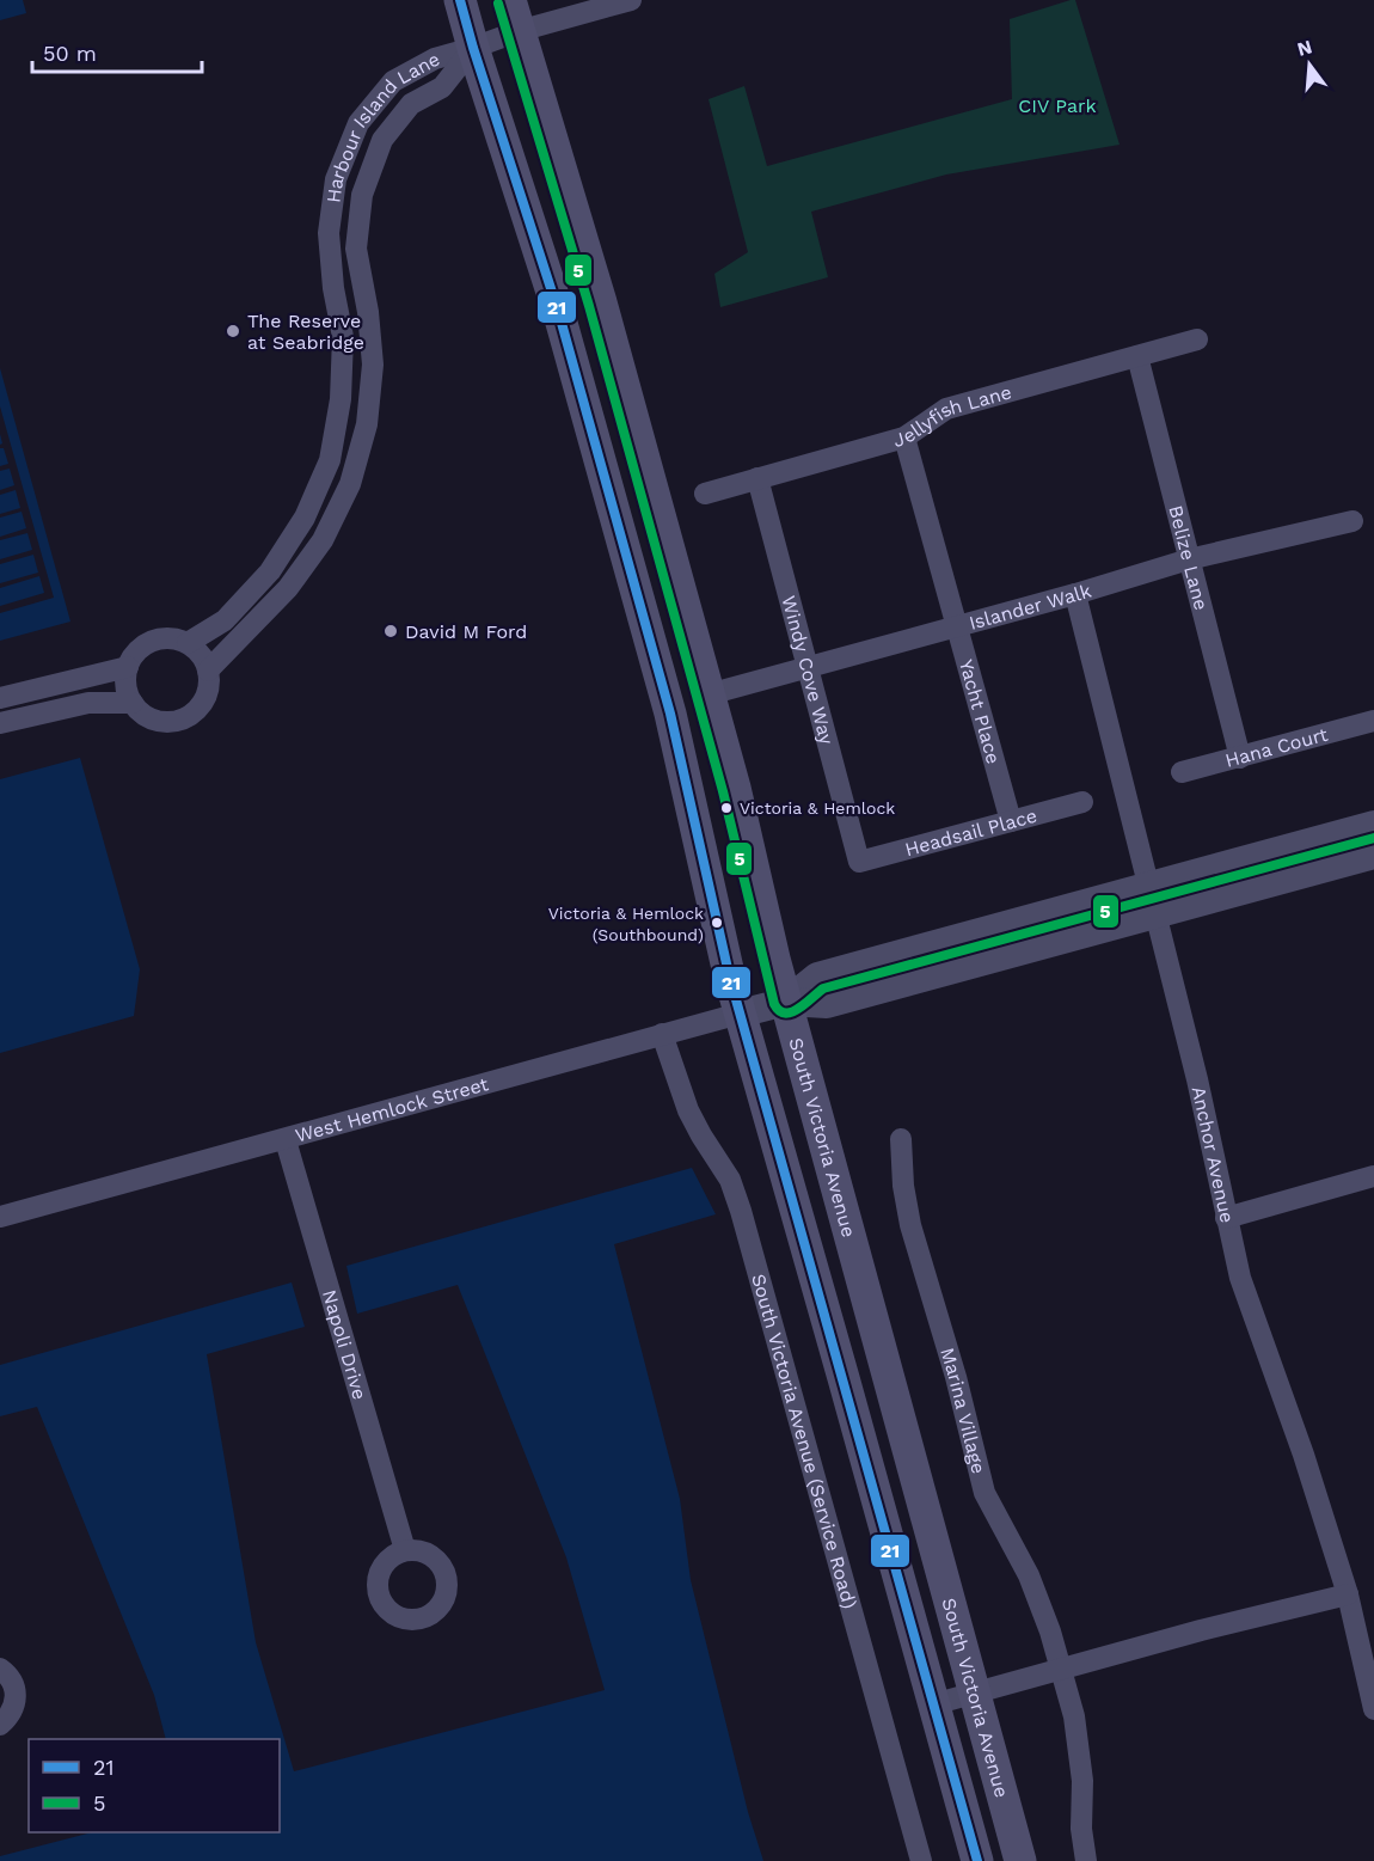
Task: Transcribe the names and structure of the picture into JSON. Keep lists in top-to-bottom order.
{
  "streets": {
    "main road": ["South Victoria Avenue"],
    "street": [
      "Harbour Island Lane",
      "Jellyfish Lane",
      "Belize Lane",
      "Islander Walk",
      "Windy Cove Way",
      "Yacht Place",
      "Hana Court",
      "Headsail Place",
      "West Hemlock Street",
      "Anchor Avenue",
      "Napoli Drive",
      "Marina Village",
      "South Victoria Avenue (Service Road)"
    ]
  },
  "crossings": [
    ["Jellyfish Lane", "Belize Lane"],
    ["Jellyfish Lane", "Windy Cove Way"],
    ["Jellyfish Lane", "Yacht Place"],
    ["Belize Lane", "Islander Walk"],
    ["Belize Lane", "Hana Court"],
    ["Islander Walk", "Windy Cove Way"],
    ["Islander Walk", "Yacht Place"],
    ["Islander Walk", "South Victoria Avenue"],
    ["Islander Walk", "Anchor Avenue"],
    ["Windy Cove Way", "Headsail Place"],
    ["Yacht Place", "Headsail Place"],
    ["West Hemlock Street", "South Victoria Avenue"],
    ["West Hemlock Street", "Anchor Avenue"],
    ["West Hemlock Street", "Napoli Drive"],
    ["West Hemlock Street", "South Victoria Avenue (Service Road)"]
  ],
  "parks": ["CIV Park"],
  "places": [
    "The Reserve at Seabridge",
    "David M Ford",
    "Victoria & Hemlock",
    "Victoria & Hemlock (Southbound)"
  ],
  "lines": ["transit line 21", "transit line 5"],
  "legend": ["21", "5"],
  "scale_bar": "50 m",
  "north": "top"
}
